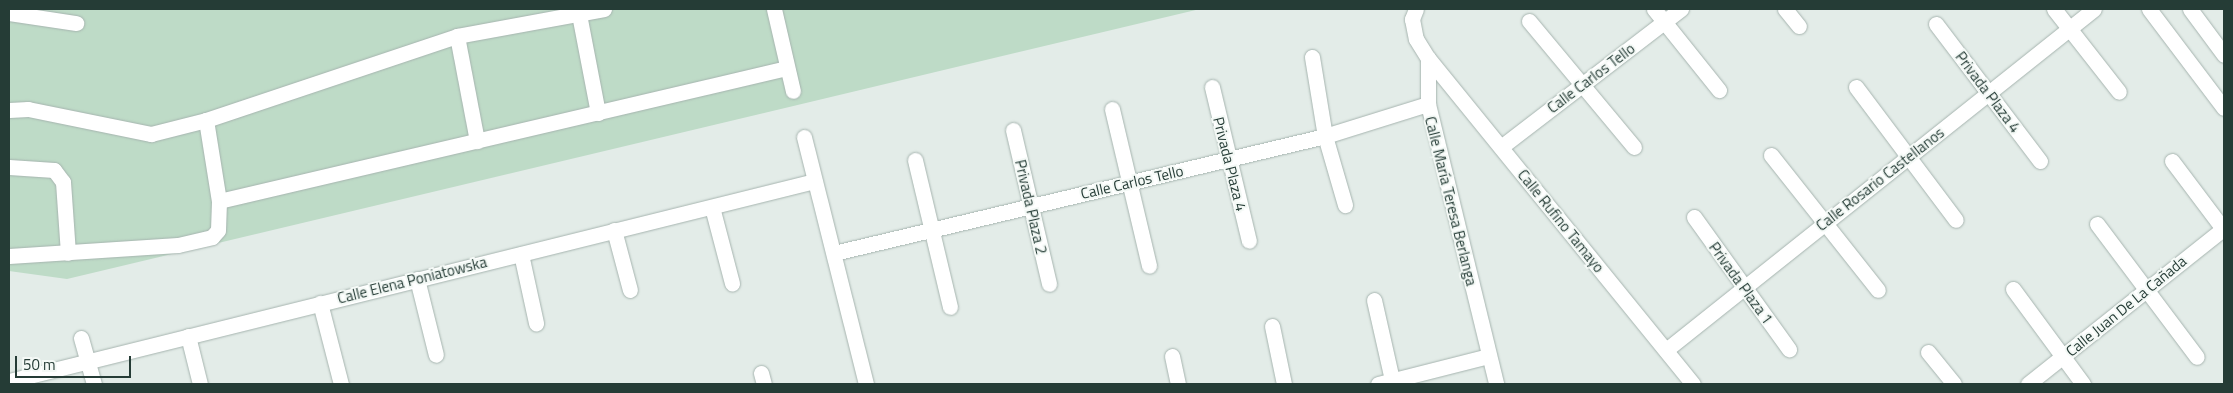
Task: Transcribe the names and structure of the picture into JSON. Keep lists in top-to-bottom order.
{
  "streets": {
    "street": [
      "Calle Carlos Tello",
      "Privada Plaza 4",
      "Calle Rosario Castellanos",
      "Calle María Teresa Berlanga",
      "Privada Plaza 2",
      "Calle Rufino Tamayo",
      "Calle Elena Poniatowska",
      "Privada Plaza 1",
      "Calle Juan De La Cañada"
    ]
  },
  "crossings": [
    ["Calle Carlos Tello", "Privada Plaza 4"],
    ["Calle Carlos Tello", "Calle María Teresa Berlanga"],
    ["Calle Carlos Tello", "Privada Plaza 2"],
    ["Calle Carlos Tello", "Calle Rufino Tamayo"],
    ["Privada Plaza 4", "Calle Rosario Castellanos"],
    ["Calle Rosario Castellanos", "Calle Rufino Tamayo"],
    ["Calle Rosario Castellanos", "Privada Plaza 1"],
    ["Calle María Teresa Berlanga", "Calle Rufino Tamayo"]
  ],
  "scale_bar": "50 m"
}
